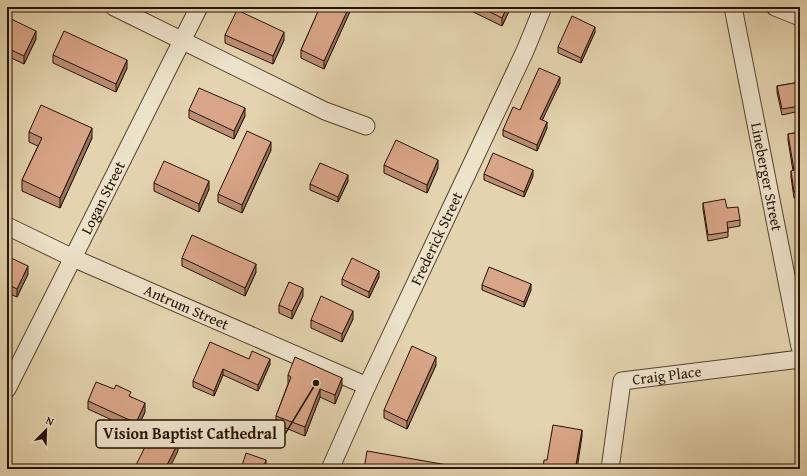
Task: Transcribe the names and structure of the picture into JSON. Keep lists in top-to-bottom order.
{
  "streets": {
    "street": [
      "Lineberger Street",
      "Logan Street",
      "Frederick Street",
      "Antrum Street",
      "Craig Place"
    ]
  },
  "crossings": [
    ["Logan Street", "Antrum Street"],
    ["Frederick Street", "Antrum Street"]
  ],
  "places": ["Vision Baptist Cathedral"],
  "north": "top right"
}
